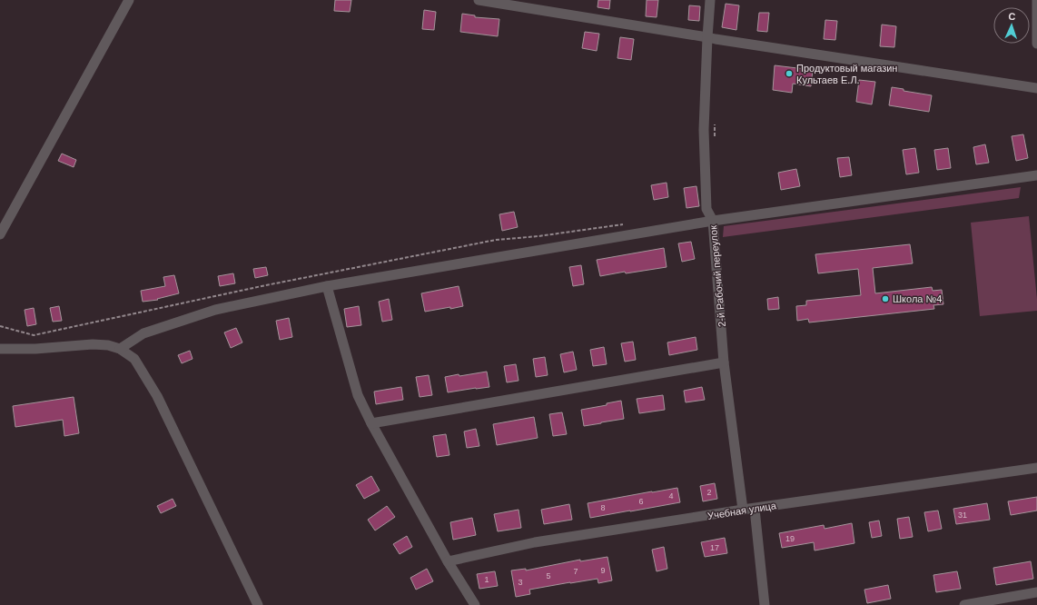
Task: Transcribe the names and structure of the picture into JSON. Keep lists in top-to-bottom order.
{
  "streets": {
    "street": ["2-й Рабочий переулок", "Учебная улица"]
  },
  "crossings": [
    ["2-й Рабочий переулок", "Учебная улица"]
  ],
  "places": ["Продуктовый магазин Культаев Е.Л.", "Школа №4"],
  "house_numbers": [
    "2",
    "4",
    "6",
    "8",
    "31",
    "19",
    "17",
    "9",
    "7",
    "5",
    "1",
    "3"
  ],
  "north": "top"
}
